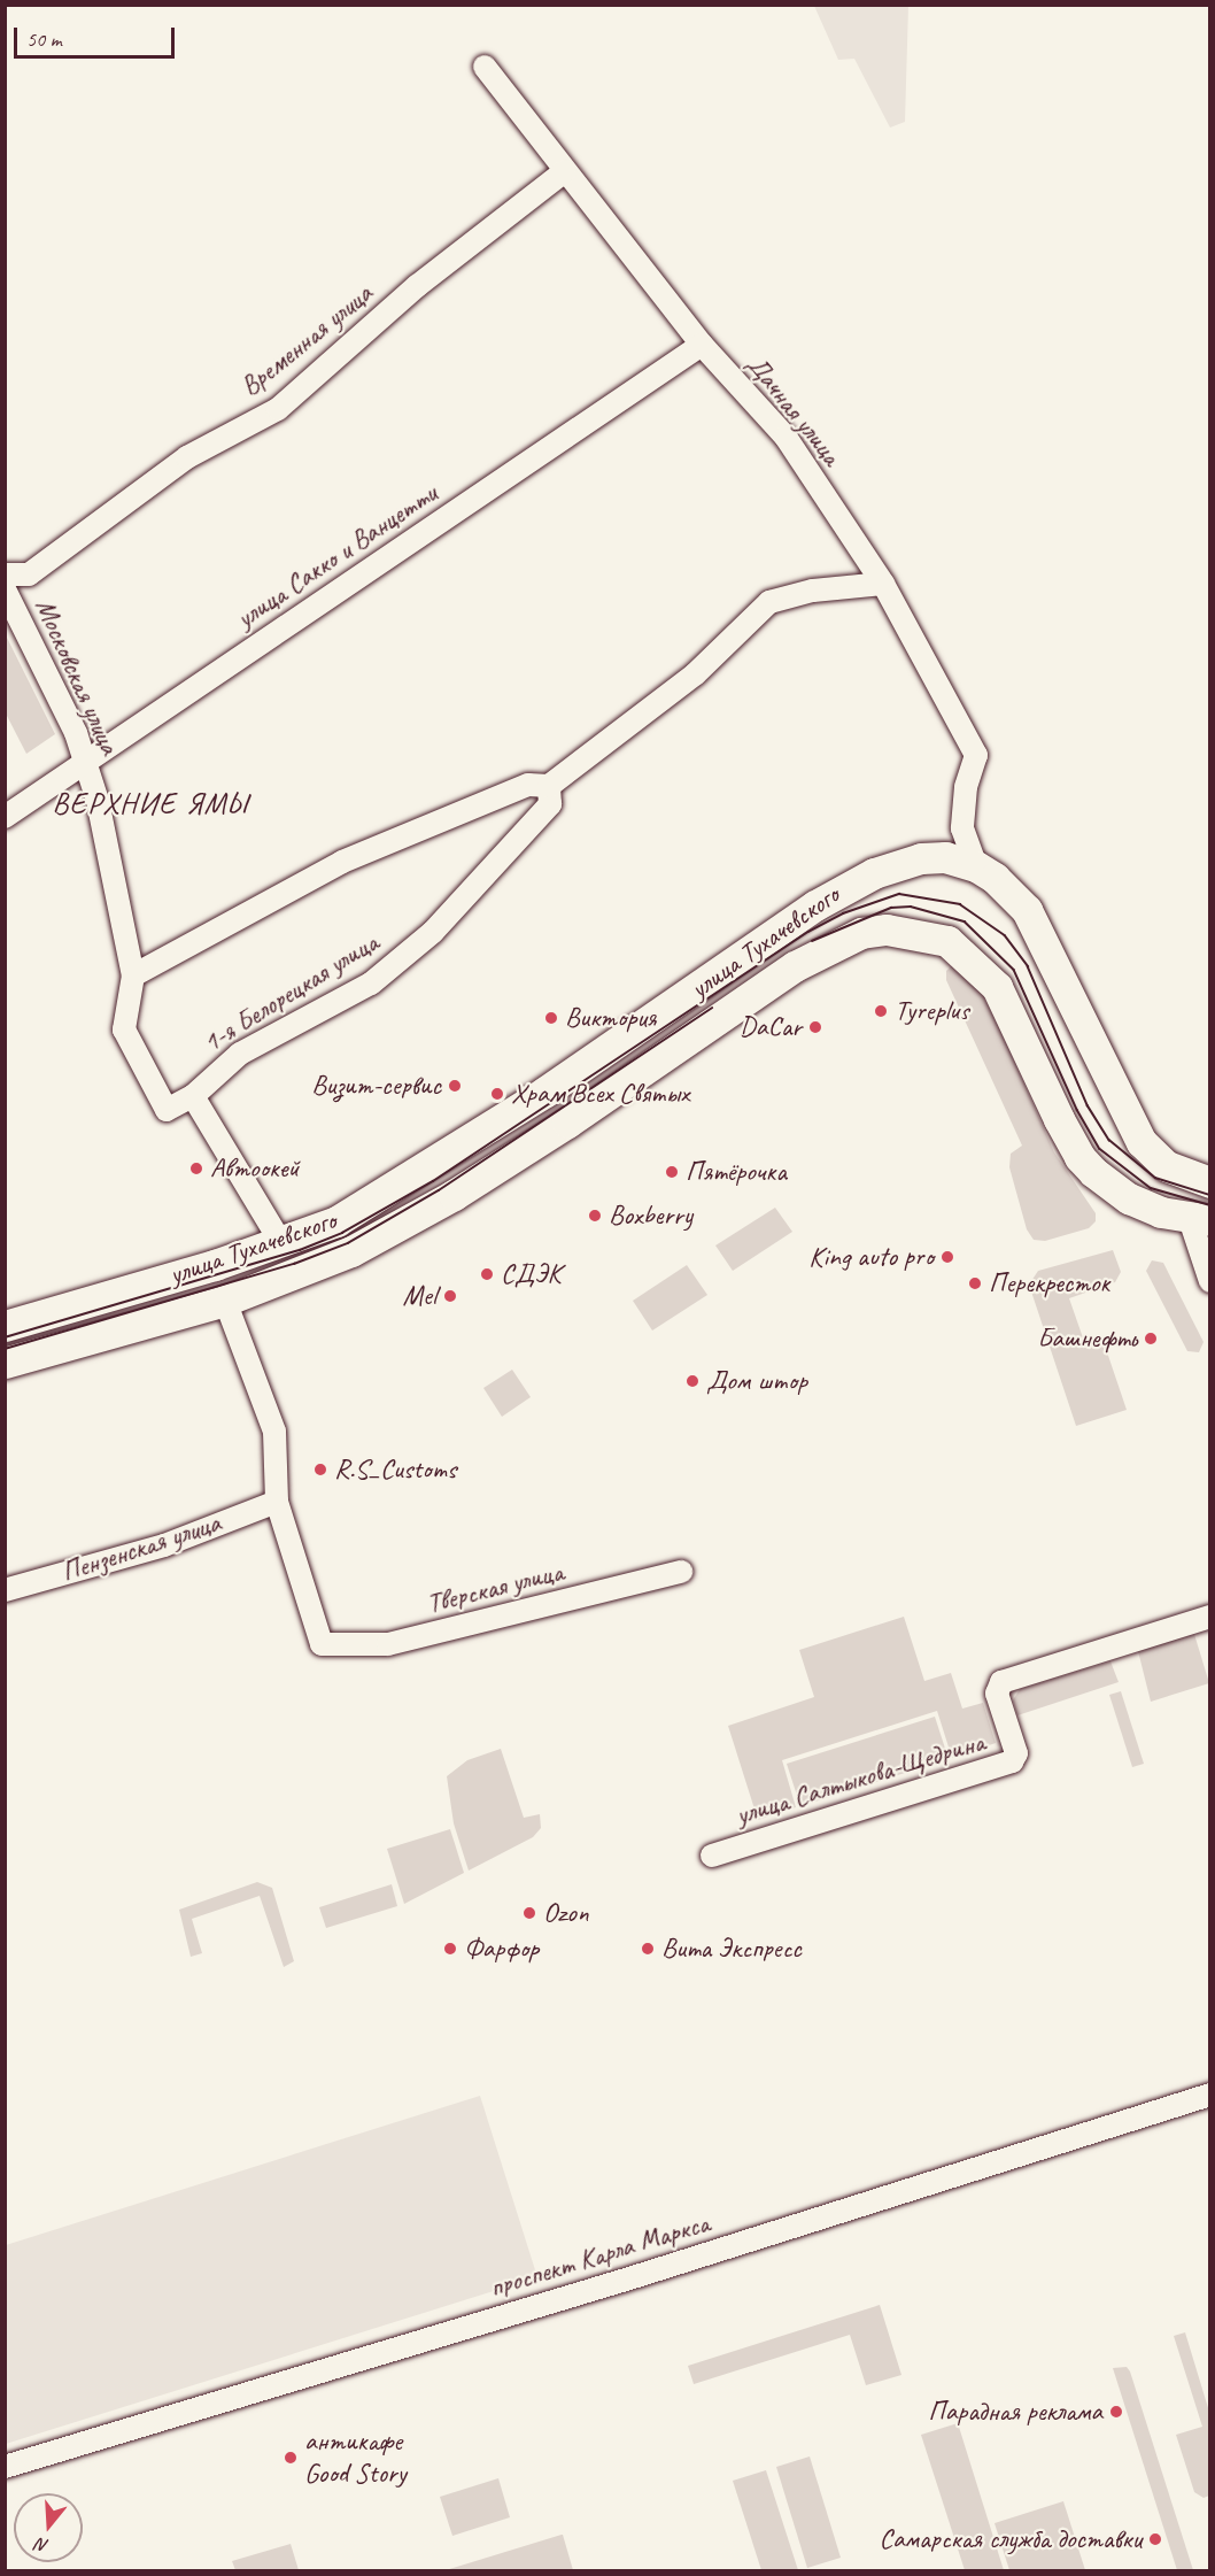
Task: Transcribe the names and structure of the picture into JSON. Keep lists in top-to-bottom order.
{
  "streets": {
    "main road": ["улица Тухачевского"],
    "street": [
      "Временная улица",
      "Дачная улица",
      "улица Сакко и Ванцетти",
      "Московская улица",
      "1-я Белорецкая улица",
      "Пензенская улица",
      "Тверская улица",
      "улица Салтыкова-Щедрина",
      "проспект Карла Маркса"
    ]
  },
  "crossings": [
    ["Временная улица", "Дачная улица"],
    ["Дачная улица", "улица Сакко и Ванцетти"],
    ["Дачная улица", "улица Тухачевского"],
    ["улица Сакко и Ванцетти", "Московская улица"],
    ["Московская улица", "1-я Белорецкая улица"],
    ["Пензенская улица", "Тверская улица"]
  ],
  "districts": ["ВЕРХНИЕ ЯМЫ"],
  "places": [
    "Tyreplus",
    "Виктория",
    "DaCar",
    "Визит-сервис",
    "Храм Всех Святых",
    "Автоокей",
    "Пятёрочка",
    "Boxberry",
    "King auto pro",
    "СДЭК",
    "Перекресток",
    "Mel",
    "Башнефть",
    "Дом штор",
    "R.S_Customs",
    "Ozon",
    "Фарфор",
    "Вита Экспресс",
    "Парадная реклама",
    "антикафе Good Story",
    "Самарская служба доставки"
  ],
  "scale_bar": "50 m",
  "north": "bottom"
}
